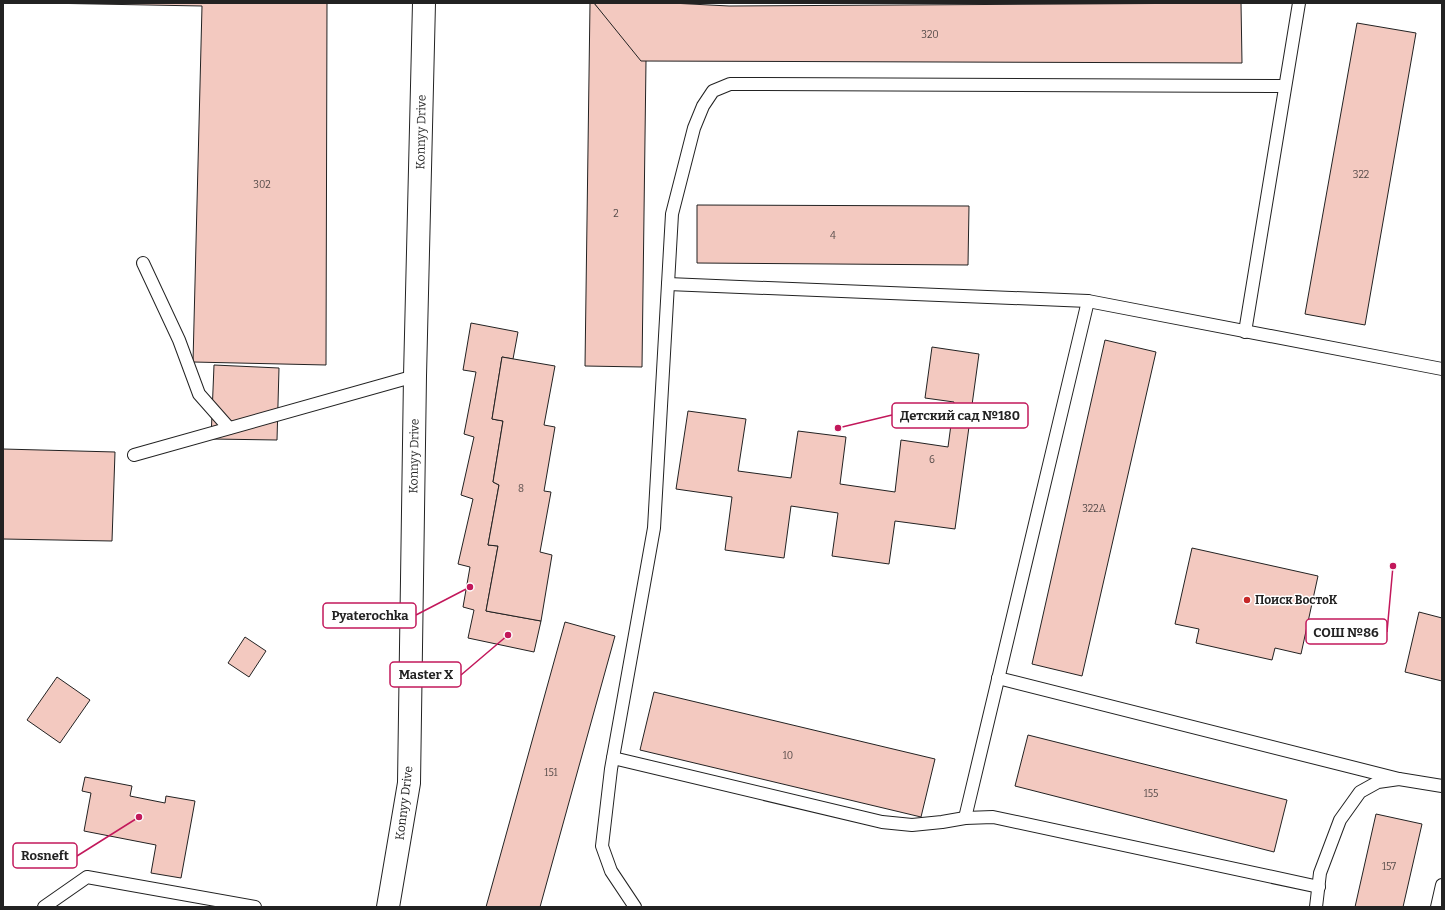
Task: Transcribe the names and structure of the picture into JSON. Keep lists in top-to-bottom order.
{
  "streets": {
    "street": ["Konnyy Drive"]
  },
  "places": [
    "Детский сад №180",
    "СОШ №86",
    "Pyaterochka",
    "Поиск ВостоК",
    "Master X",
    "Rosneft"
  ],
  "house_numbers": [
    "320",
    "322",
    "302",
    "2",
    "4",
    "6",
    "8",
    "322А",
    "10",
    "151",
    "155",
    "157"
  ]
}
